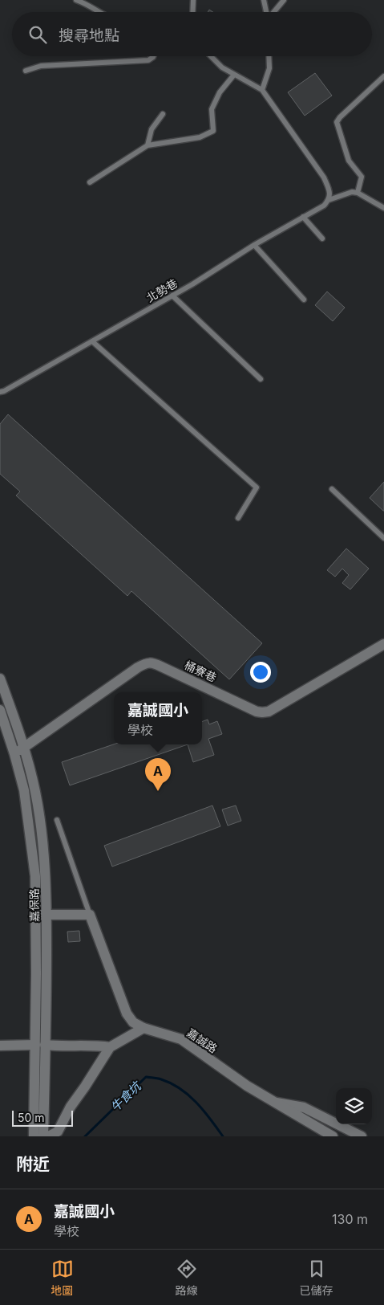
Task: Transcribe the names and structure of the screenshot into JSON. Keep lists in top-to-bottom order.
{
  "streets": {
    "street": ["桶寮巷", "嘉保路", "嘉誠路"],
    "lane": ["北勢巷"]
  },
  "crossings": [
    ["桶寮巷", "嘉保路"]
  ],
  "water": ["牛食坑"],
  "scale_bar": "50 m",
  "page": {
    "search": "搜尋地點",
    "popup": ["嘉誠國小", "學校"],
    "pins": "A",
    "scale": "50 m",
    "heading": "附近",
    "list": [
      {
        "mark": "A",
        "name": "嘉誠國小",
        "note": "學校",
        "value": "130 m"
      }
    ],
    "nav": ["地圖", "路線", "已儲存"]
  }
}
